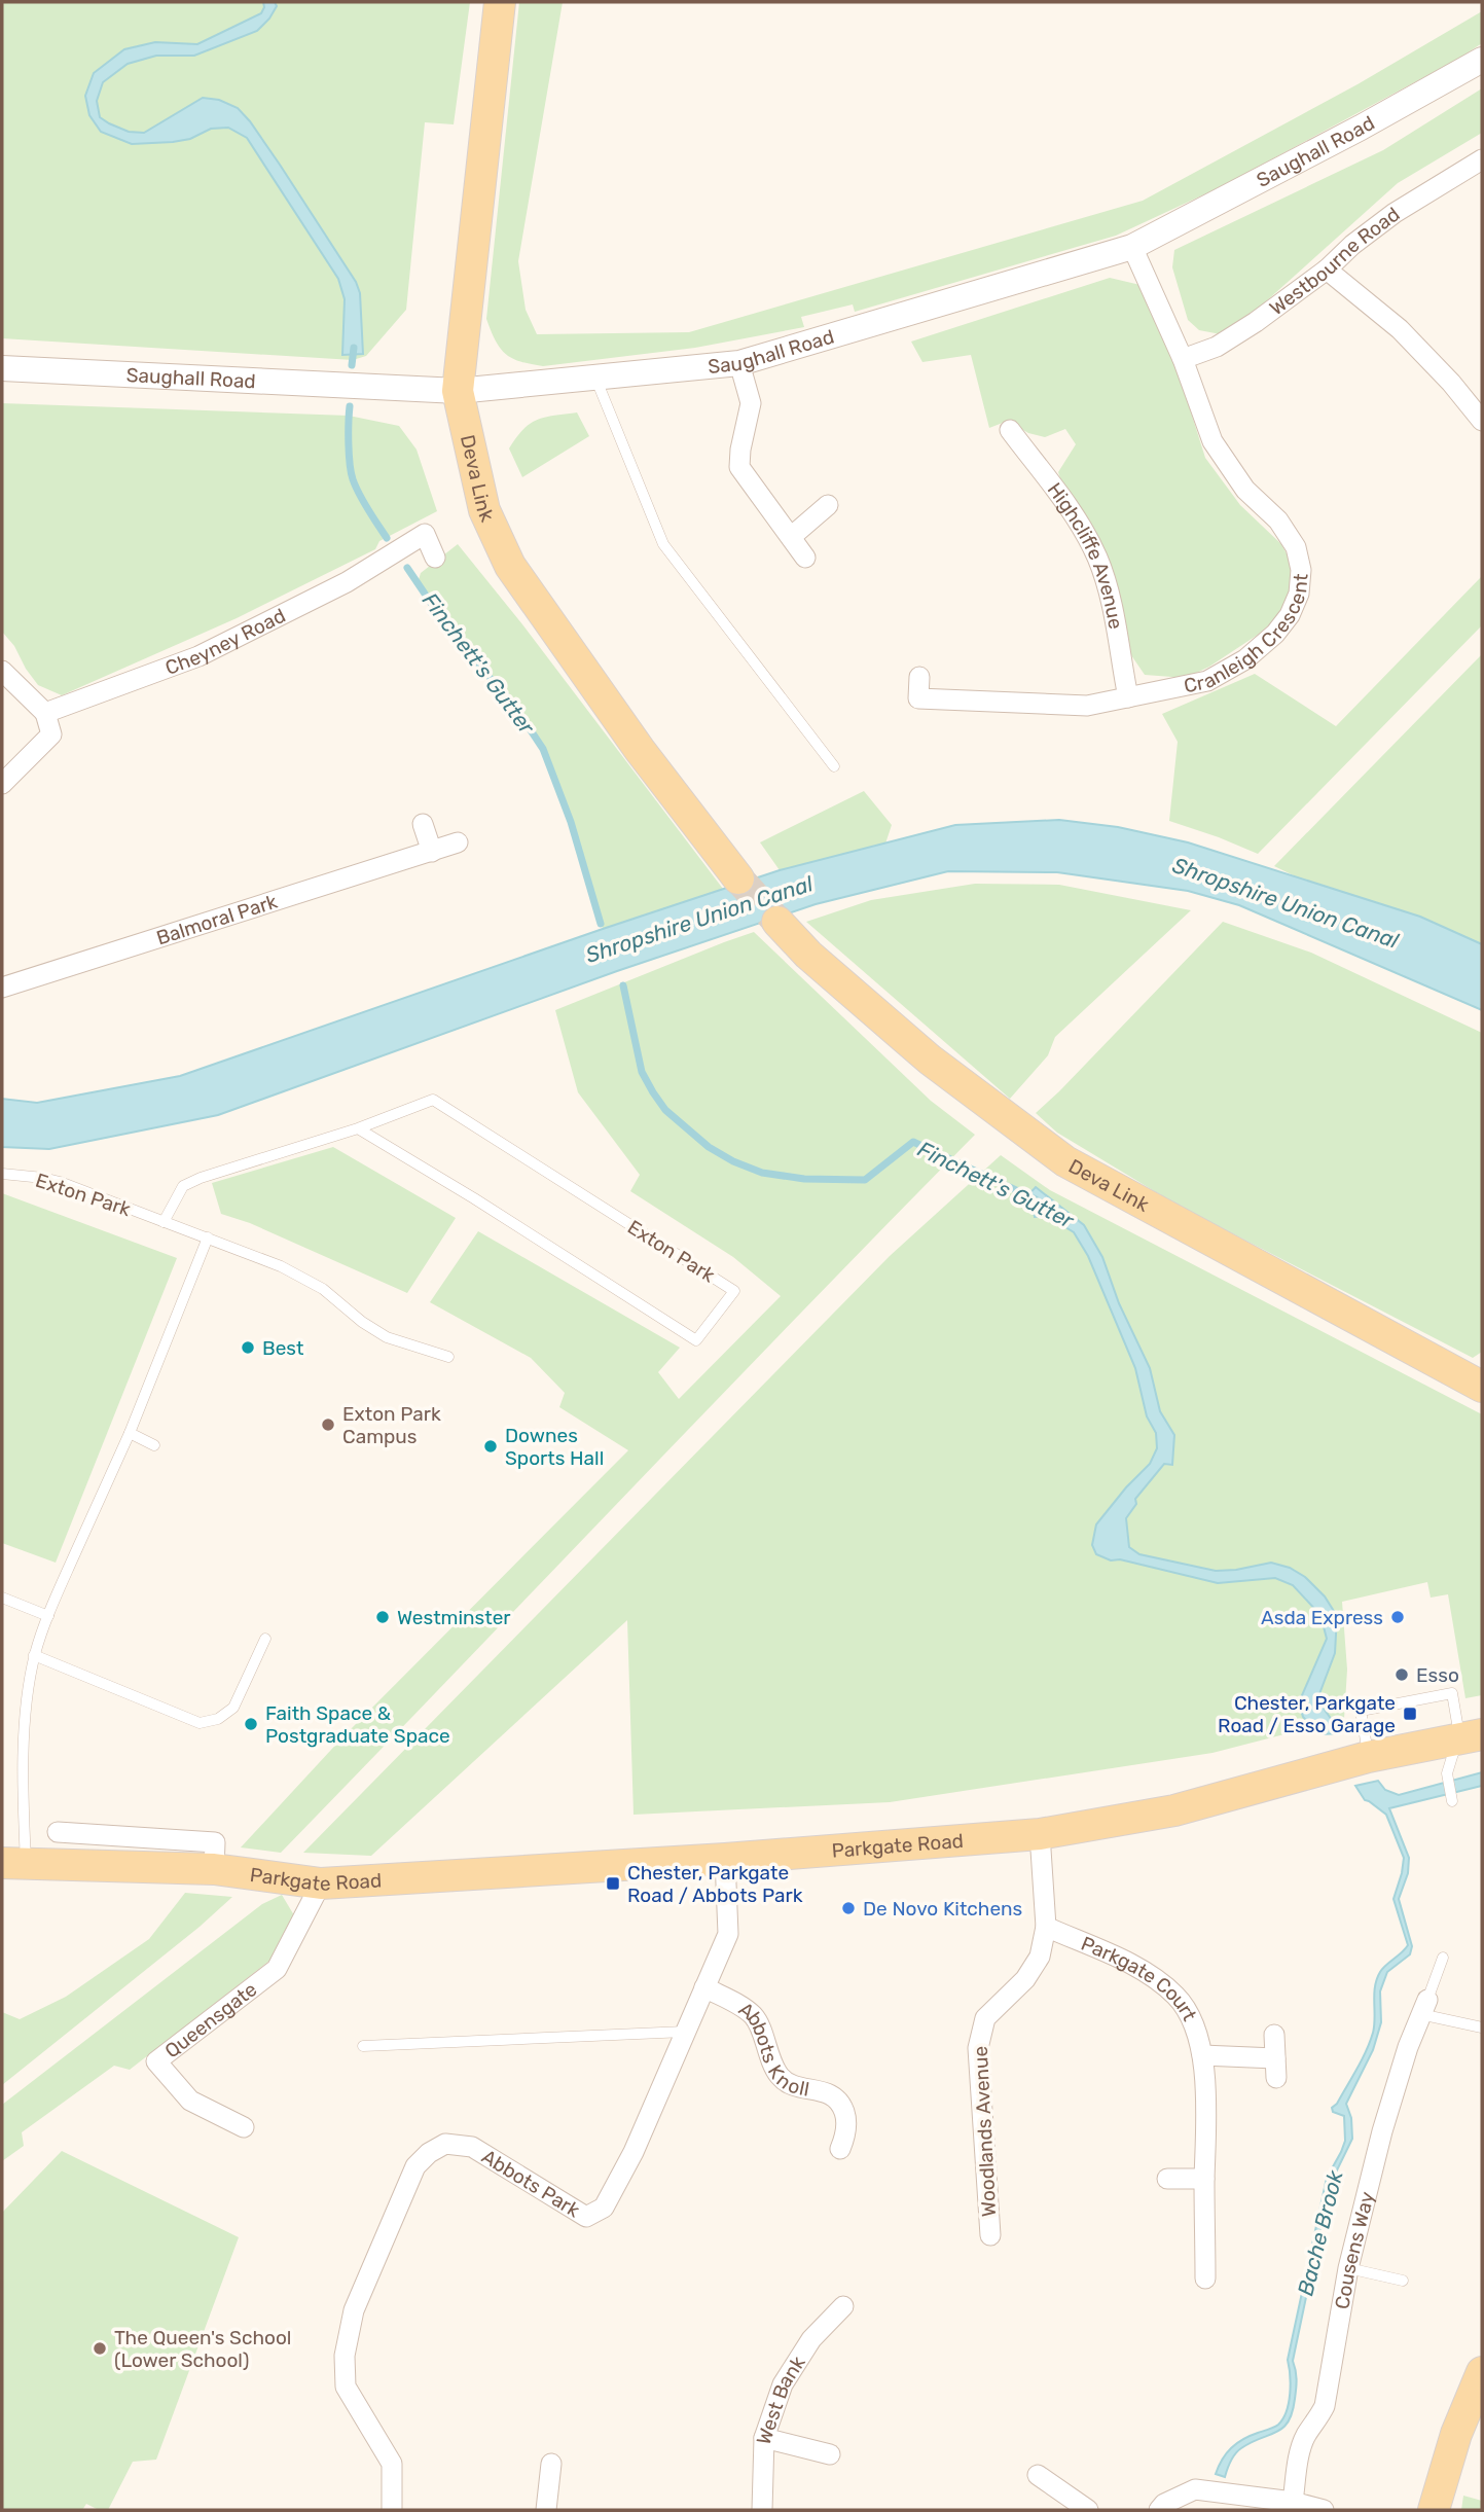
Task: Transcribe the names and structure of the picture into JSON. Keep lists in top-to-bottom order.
{
  "streets": {
    "main road": ["Deva Link", "Parkgate Road"],
    "street": [
      "Saughall Road",
      "Westbourne Road",
      "Highcliffe Avenue",
      "Cranleigh Crescent",
      "Cheyney Road",
      "Balmoral Park",
      "Parkgate Court",
      "Queensgate",
      "Abbots Knoll",
      "Woodlands Avenue",
      "Abbots Park",
      "Cousens Way",
      "West Bank"
    ],
    "lane": ["Exton Park"]
  },
  "crossings": [
    ["Saughall Road", "Deva Link"],
    ["Saughall Road", "Cranleigh Crescent"],
    ["Westbourne Road", "Cranleigh Crescent"],
    ["Highcliffe Avenue", "Cranleigh Crescent"],
    ["Parkgate Road", "Queensgate"],
    ["Parkgate Road", "Woodlands Avenue"],
    ["Parkgate Road", "Abbots Park"],
    ["Parkgate Court", "Woodlands Avenue"],
    ["Abbots Knoll", "Abbots Park"]
  ],
  "water": ["Finchett's Gutter", "Shropshire Union Canal", "Bache Brook"],
  "places": {
    "other": [
      "Best",
      "Exton Park Campus",
      "Downes Sports Hall",
      "Westminster",
      "Asda Express",
      "Esso",
      "Faith Space & Postgraduate Space",
      "De Novo Kitchens",
      "The Queen's School (Lower School)"
    ],
    "transit": ["Chester, Parkgate Road / Esso Garage", "Chester, Parkgate Road / Abbots Park"]
  }
}
